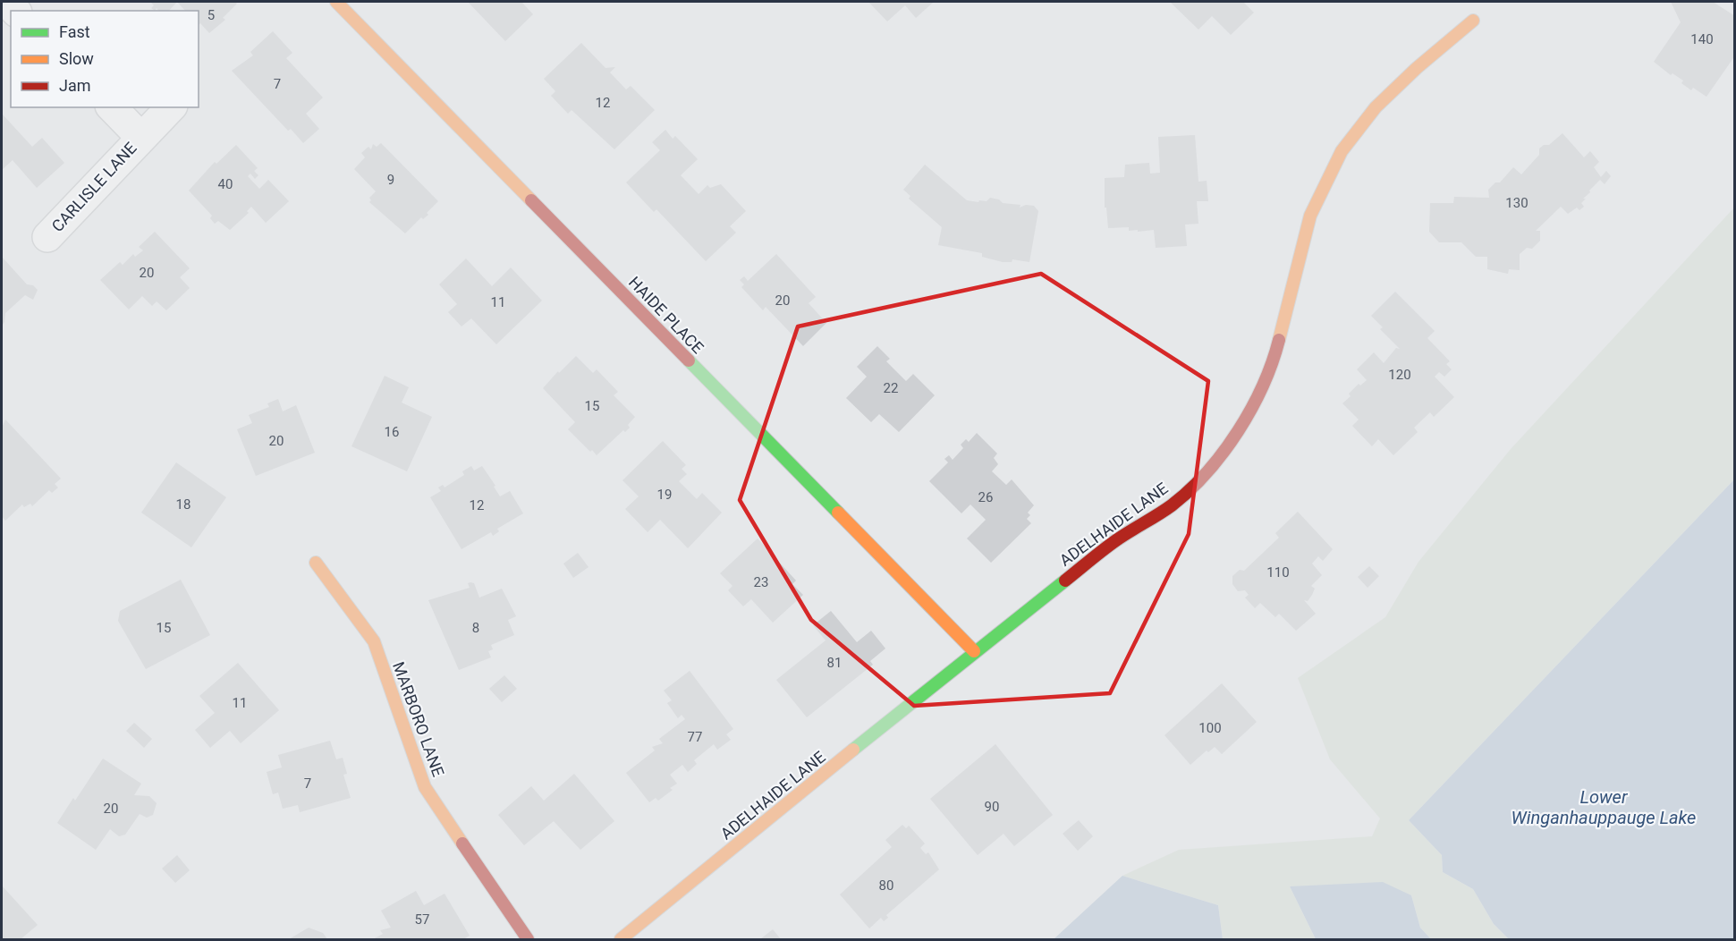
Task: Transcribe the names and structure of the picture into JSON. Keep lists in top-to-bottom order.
{
  "streets": {
    "street": [
      "CARLISLE LANE",
      "HAIDE PLACE",
      "ADELHAIDE LANE",
      "MARBORO LANE"
    ]
  },
  "crossings": [
    ["HAIDE PLACE", "ADELHAIDE LANE"]
  ],
  "water": ["Lower Winganhauppauge Lake"],
  "house_numbers": [
    "5",
    "140",
    "7",
    "12",
    "9",
    "40",
    "130",
    "20",
    "20",
    "11",
    "120",
    "22",
    "15",
    "16",
    "20",
    "19",
    "26",
    "18",
    "12",
    "110",
    "23",
    "15",
    "8",
    "81",
    "11",
    "100",
    "77",
    "7",
    "90",
    "20",
    "80",
    "57"
  ],
  "legend": ["Fast", "Slow", "Jam"]
}
